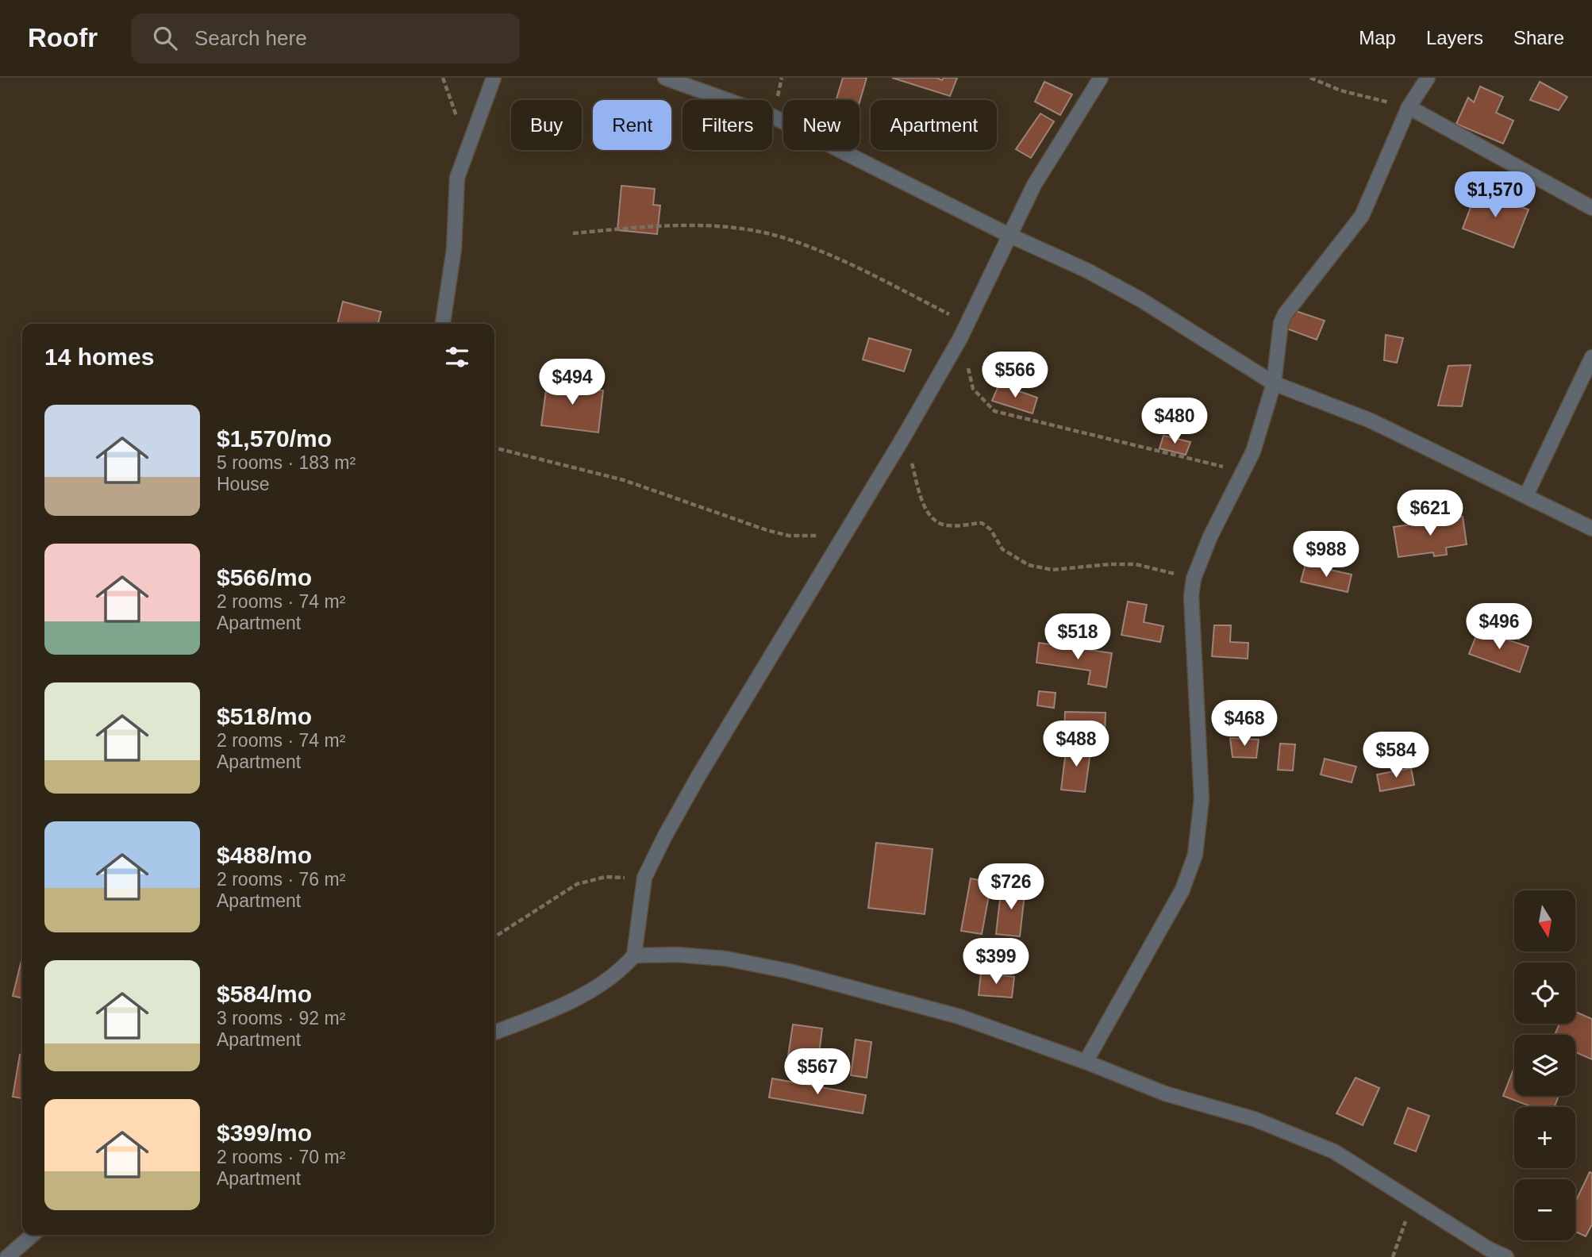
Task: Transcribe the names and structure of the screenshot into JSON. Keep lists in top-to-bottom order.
{
  "north": "bottom",
  "page": {
    "header": "Roofr",
    "search": "Search here",
    "nav": ["Map", "Layers", "Share"],
    "chip": [
      "Buy",
      "Rent",
      "Filters",
      "New",
      "Apartment"
    ],
    "price": [
      "$1,570",
      "$566",
      "$494",
      "$480",
      "$621",
      "$988",
      "$496",
      "$518",
      "$468",
      "$488",
      "$584",
      "$726",
      "$399",
      "$567"
    ],
    "heading": "14 homes",
    "list": [
      {
        "name": "$1,570/mo",
        "note": "5 rooms · 183 m² · House"
      },
      {
        "name": "$566/mo",
        "note": "2 rooms · 74 m² · Apartment"
      },
      {
        "name": "$518/mo",
        "note": "2 rooms · 74 m² · Apartment"
      },
      {
        "name": "$488/mo",
        "note": "2 rooms · 76 m² · Apartment"
      },
      {
        "name": "$584/mo",
        "note": "3 rooms · 92 m² · Apartment"
      },
      {
        "name": "$399/mo",
        "note": "2 rooms · 70 m² · Apartment"
      }
    ],
    "map_buttons": ["+", "−"]
  }
}
